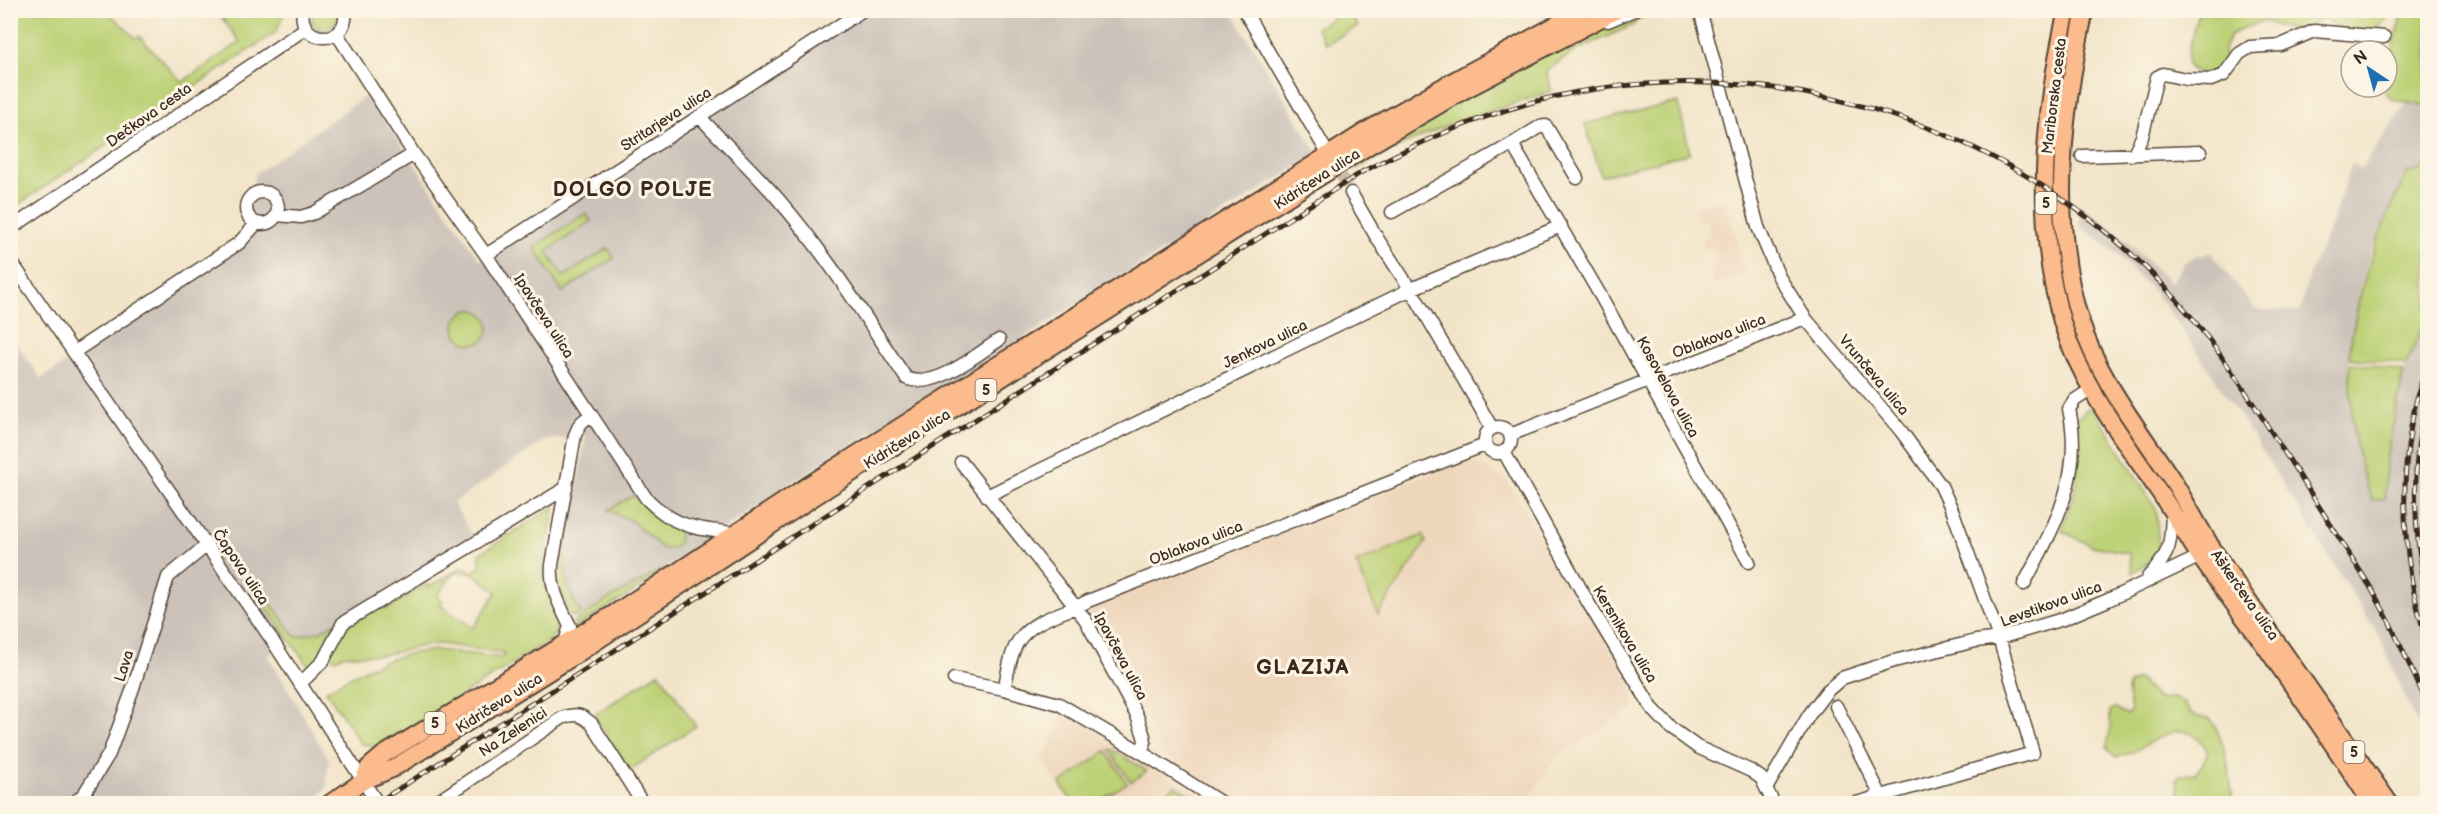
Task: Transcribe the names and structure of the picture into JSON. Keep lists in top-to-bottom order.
{
  "streets": {
    "main road": [
      "Mariborska cesta",
      "Kidričeva ulica",
      "5",
      "Aškerčeva ulica"
    ],
    "street": [
      "Dečkova cesta",
      "Stritarjeva ulica",
      "Ipavčeva ulica",
      "Oblakova ulica",
      "Jenkova ulica",
      "Vrunčeva ulica",
      "Kosovelova ulica",
      "Čopova ulica",
      "Levstikova ulica",
      "Kersnikova ulica",
      "Lava",
      "Na Zelenici"
    ]
  },
  "crossings": [
    ["Mariborska cesta", "Aškerčeva ulica"],
    ["Stritarjeva ulica", "Ipavčeva ulica"],
    ["Kidričeva ulica", "5"],
    ["Kidričeva ulica", "Ipavčeva ulica"],
    ["Kidričeva ulica", "Čopova ulica"],
    ["5", "Čopova ulica"],
    ["Ipavčeva ulica", "Oblakova ulica"],
    ["Ipavčeva ulica", "Jenkova ulica"],
    ["Oblakova ulica", "Vrunčeva ulica"],
    ["Oblakova ulica", "Kosovelova ulica"],
    ["Oblakova ulica", "Kersnikova ulica"],
    ["Jenkova ulica", "Kosovelova ulica"],
    ["Vrunčeva ulica", "Levstikova ulica"],
    ["Čopova ulica", "Lava"],
    ["Aškerčeva ulica", "Levstikova ulica"],
    ["Levstikova ulica", "Kersnikova ulica"]
  ],
  "districts": ["DOLGO POLJE", "GLAZIJA"],
  "north": "top left"
}
